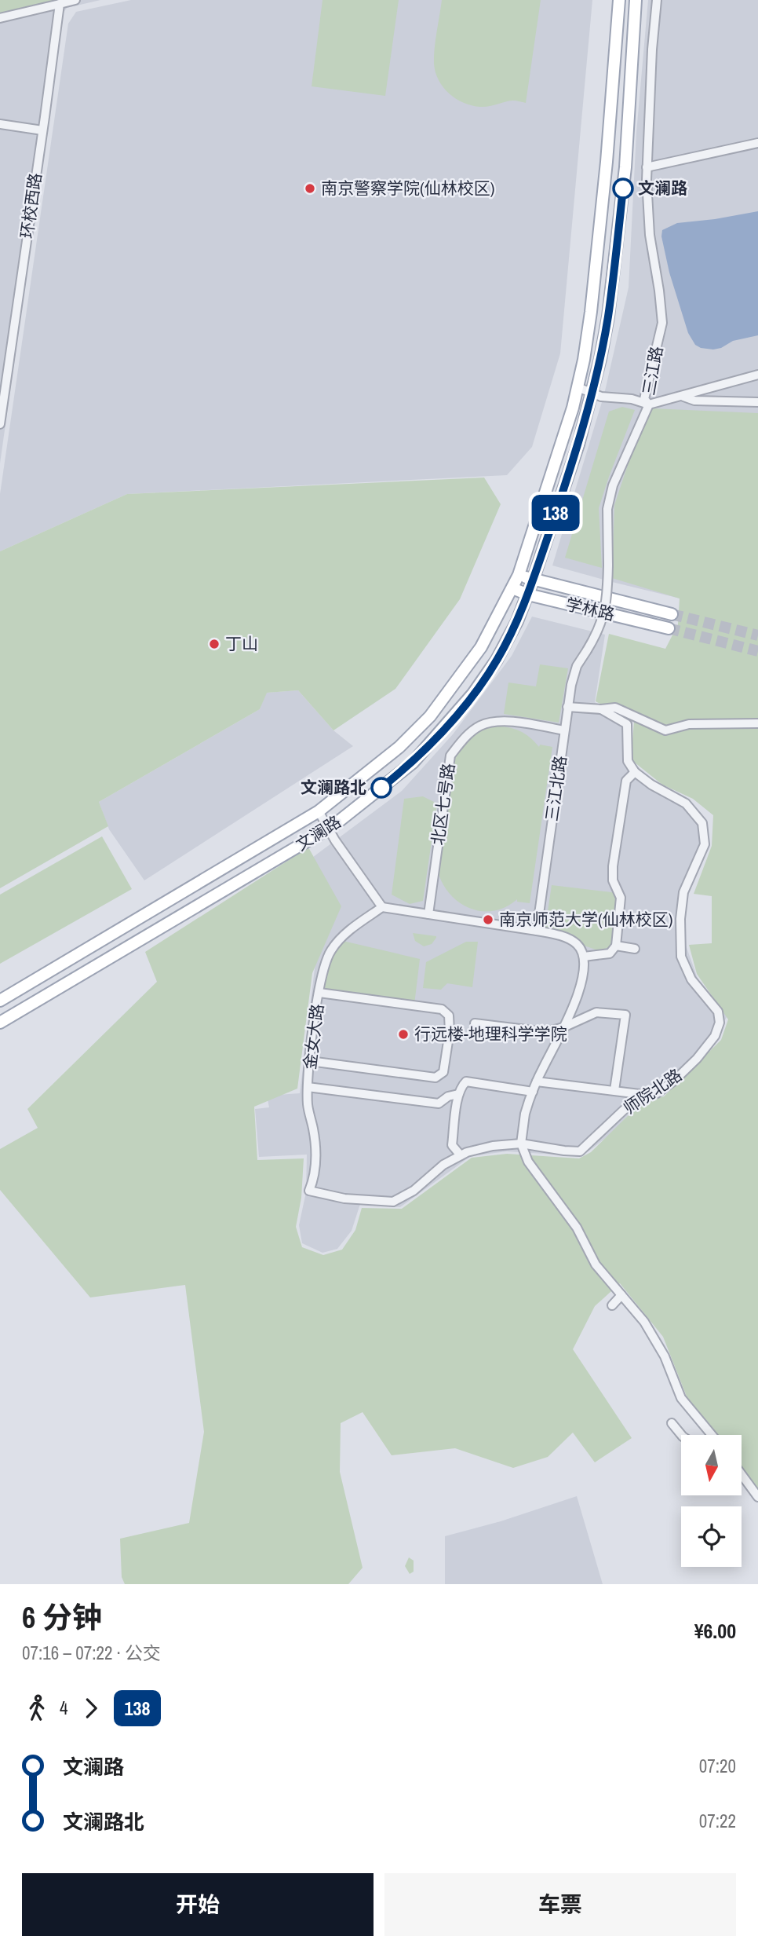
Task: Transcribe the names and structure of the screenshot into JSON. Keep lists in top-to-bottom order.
{
  "streets": {
    "main road": ["学林路", "文澜路"],
    "street": [
      "环校西路",
      "三江路",
      "三江北路",
      "北区七号路",
      "金女大路",
      "师院北路"
    ]
  },
  "crossings": [
    ["三江路", "学林路"],
    ["三江路", "三江北路"],
    ["学林路", "三江北路"],
    ["学林路", "文澜路"],
    ["三江北路", "北区七号路"],
    ["金女大路", "师院北路"]
  ],
  "places": [
    "南京警察学院(仙林校区)",
    "文澜路",
    "丁山",
    "文澜路北",
    "南京师范大学(仙林校区)",
    "行远楼-地理科学学院"
  ],
  "lines": ["bus line 138"],
  "north": "bottom",
  "page": {
    "on_map": "138",
    "heading": ["6 分钟", "07:16 – 07:22 · 公交", "¥6.00"],
    "legs": ["4", "138"],
    "list": [
      {
        "name": "文澜路",
        "value": "07:20"
      },
      {
        "name": "文澜路北",
        "value": "07:22"
      }
    ],
    "buttons": ["开始", "车票"]
  }
}
